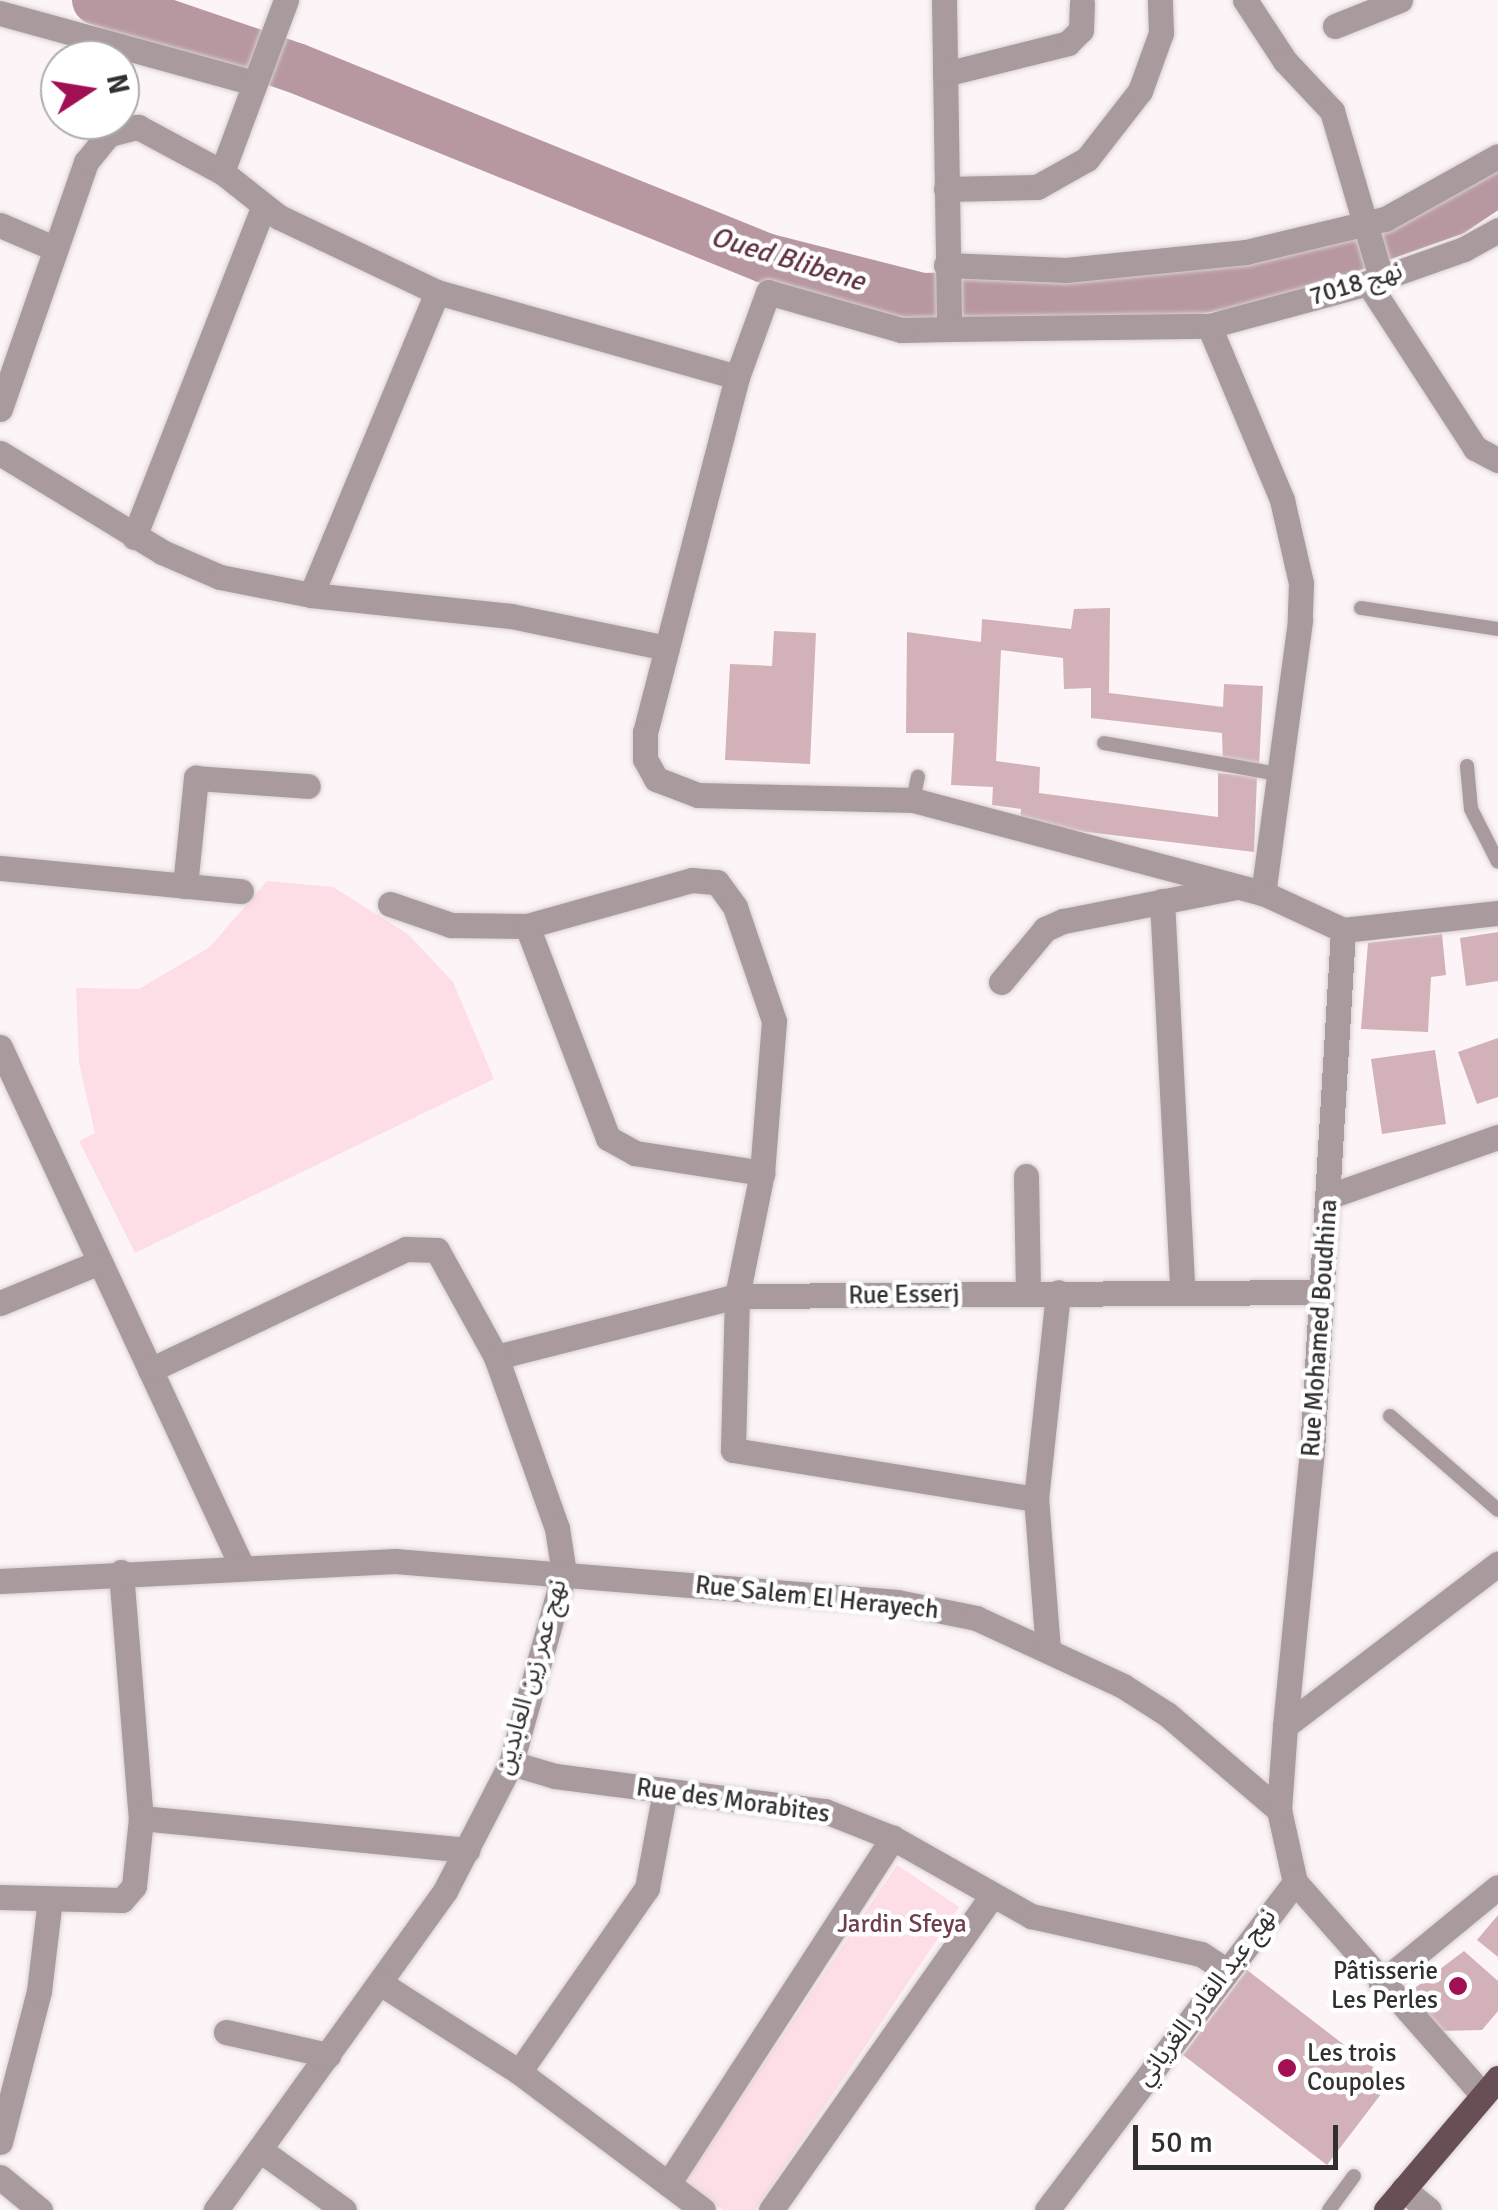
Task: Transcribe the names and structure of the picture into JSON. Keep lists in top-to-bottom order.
{
  "streets": {
    "street": [
      "نهج 7018",
      "Rue Esserj",
      "Rue Mohamed Boudhina",
      "Rue Salem El Herayech",
      "نهج عمر زين العابدين",
      "Rue des Morabites",
      "نهج عبد القادر الغرياني"
    ]
  },
  "crossings": [
    ["Rue Esserj", "Rue Mohamed Boudhina"],
    ["Rue Esserj", "نهج عمر زين العابدين"],
    ["Rue Mohamed Boudhina", "Rue Salem El Herayech"],
    ["Rue Salem El Herayech", "نهج عمر زين العابدين"],
    ["نهج عمر زين العابدين", "Rue des Morabites"],
    ["Rue des Morabites", "نهج عبد القادر الغرياني"]
  ],
  "water": ["Oued Blibene"],
  "parks": ["Jardin Sfeya"],
  "places": ["Pâtisserie Les Perles", "Les trois Coupoles"],
  "scale_bar": "50 m",
  "north": "right"
}
